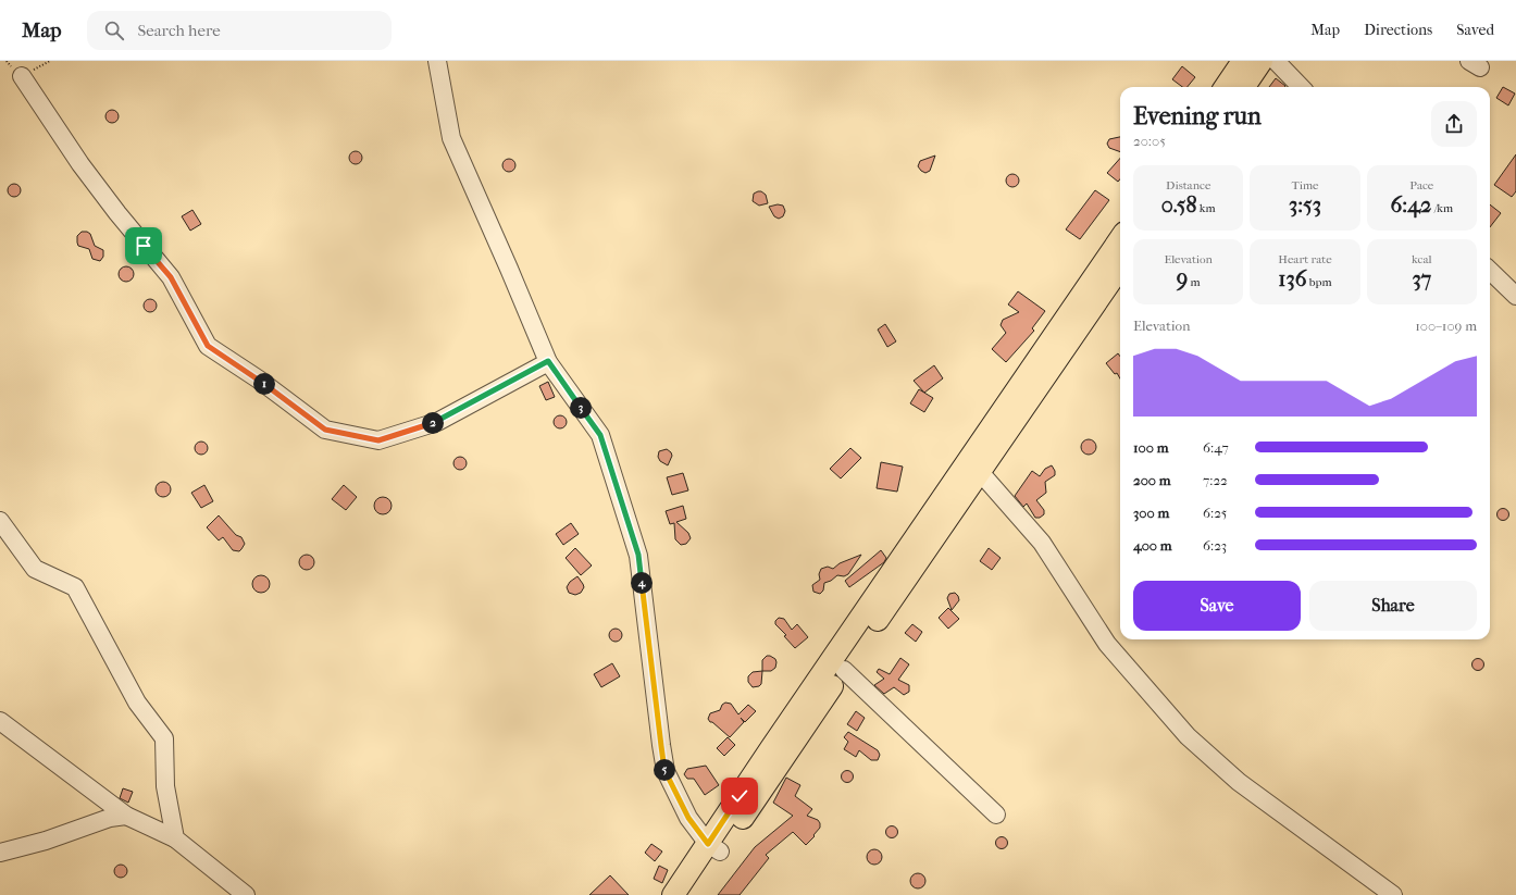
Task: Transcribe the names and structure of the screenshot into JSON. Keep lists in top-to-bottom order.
{
  "page": {
    "header": "Map",
    "search": "Search here",
    "nav": ["Map", "Directions", "Saved"],
    "heading": ["Evening run", "20:05"],
    "stats": [
      ["Distance", "0.58 km"],
      ["Time", "3:53"],
      ["Pace", "6:42 /km"],
      ["Elevation", "9 m"],
      ["Heart rate", "136 bpm"],
      ["kcal", "37"]
    ],
    "chart": ["Elevation", "100–109 m"],
    "pins": [
      "1",
      "3",
      "2",
      "4",
      "5"
    ],
    "list": [
      {
        "name": "100 m",
        "note": "6:47"
      },
      {
        "name": "200 m",
        "note": "7:22"
      },
      {
        "name": "300 m",
        "note": "6:25"
      },
      {
        "name": "400 m",
        "note": "6:23"
      }
    ],
    "buttons": ["Save", "Share"]
  }
}
